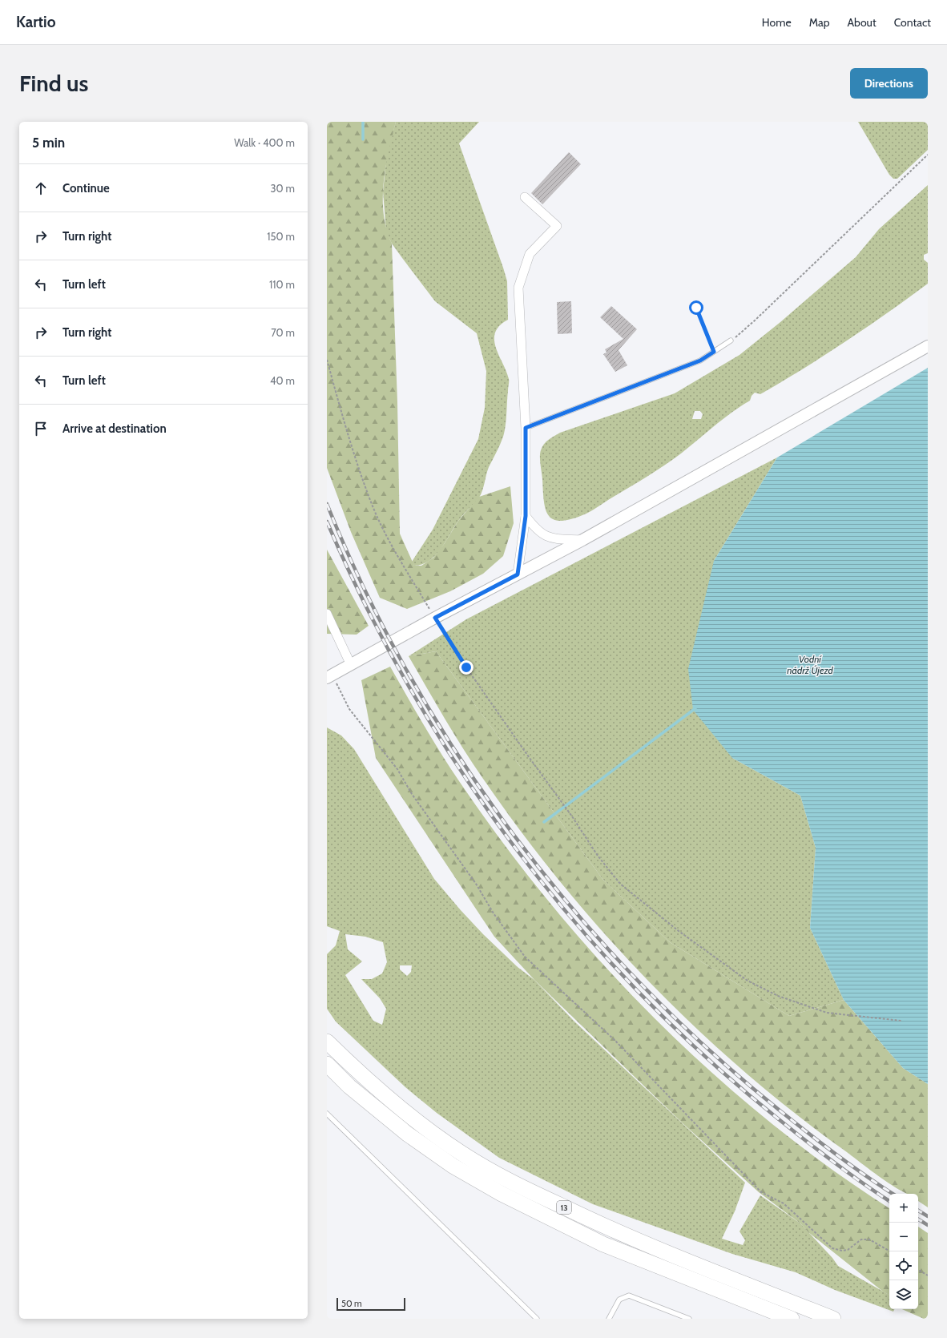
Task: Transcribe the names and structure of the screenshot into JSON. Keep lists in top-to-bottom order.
{
  "streets": {
    "highway": ["13"]
  },
  "water": ["Vodní nádrž Újezd"],
  "scale_bar": "50 m",
  "page": {
    "header": "Kartio",
    "nav": [
      "Home",
      "Map",
      "About",
      "Contact"
    ],
    "buttons": "Directions",
    "title": "Find us",
    "heading": ["5 min", "Walk · 400 m"],
    "list": [
      ["Continue", "30 m"],
      ["Turn right", "150 m"],
      ["Turn left", "110 m"],
      ["Turn right", "70 m"],
      ["Turn left", "40 m"],
      "Arrive at destination"
    ],
    "map_buttons": ["+", "−"],
    "scale": "50 m"
  }
}
